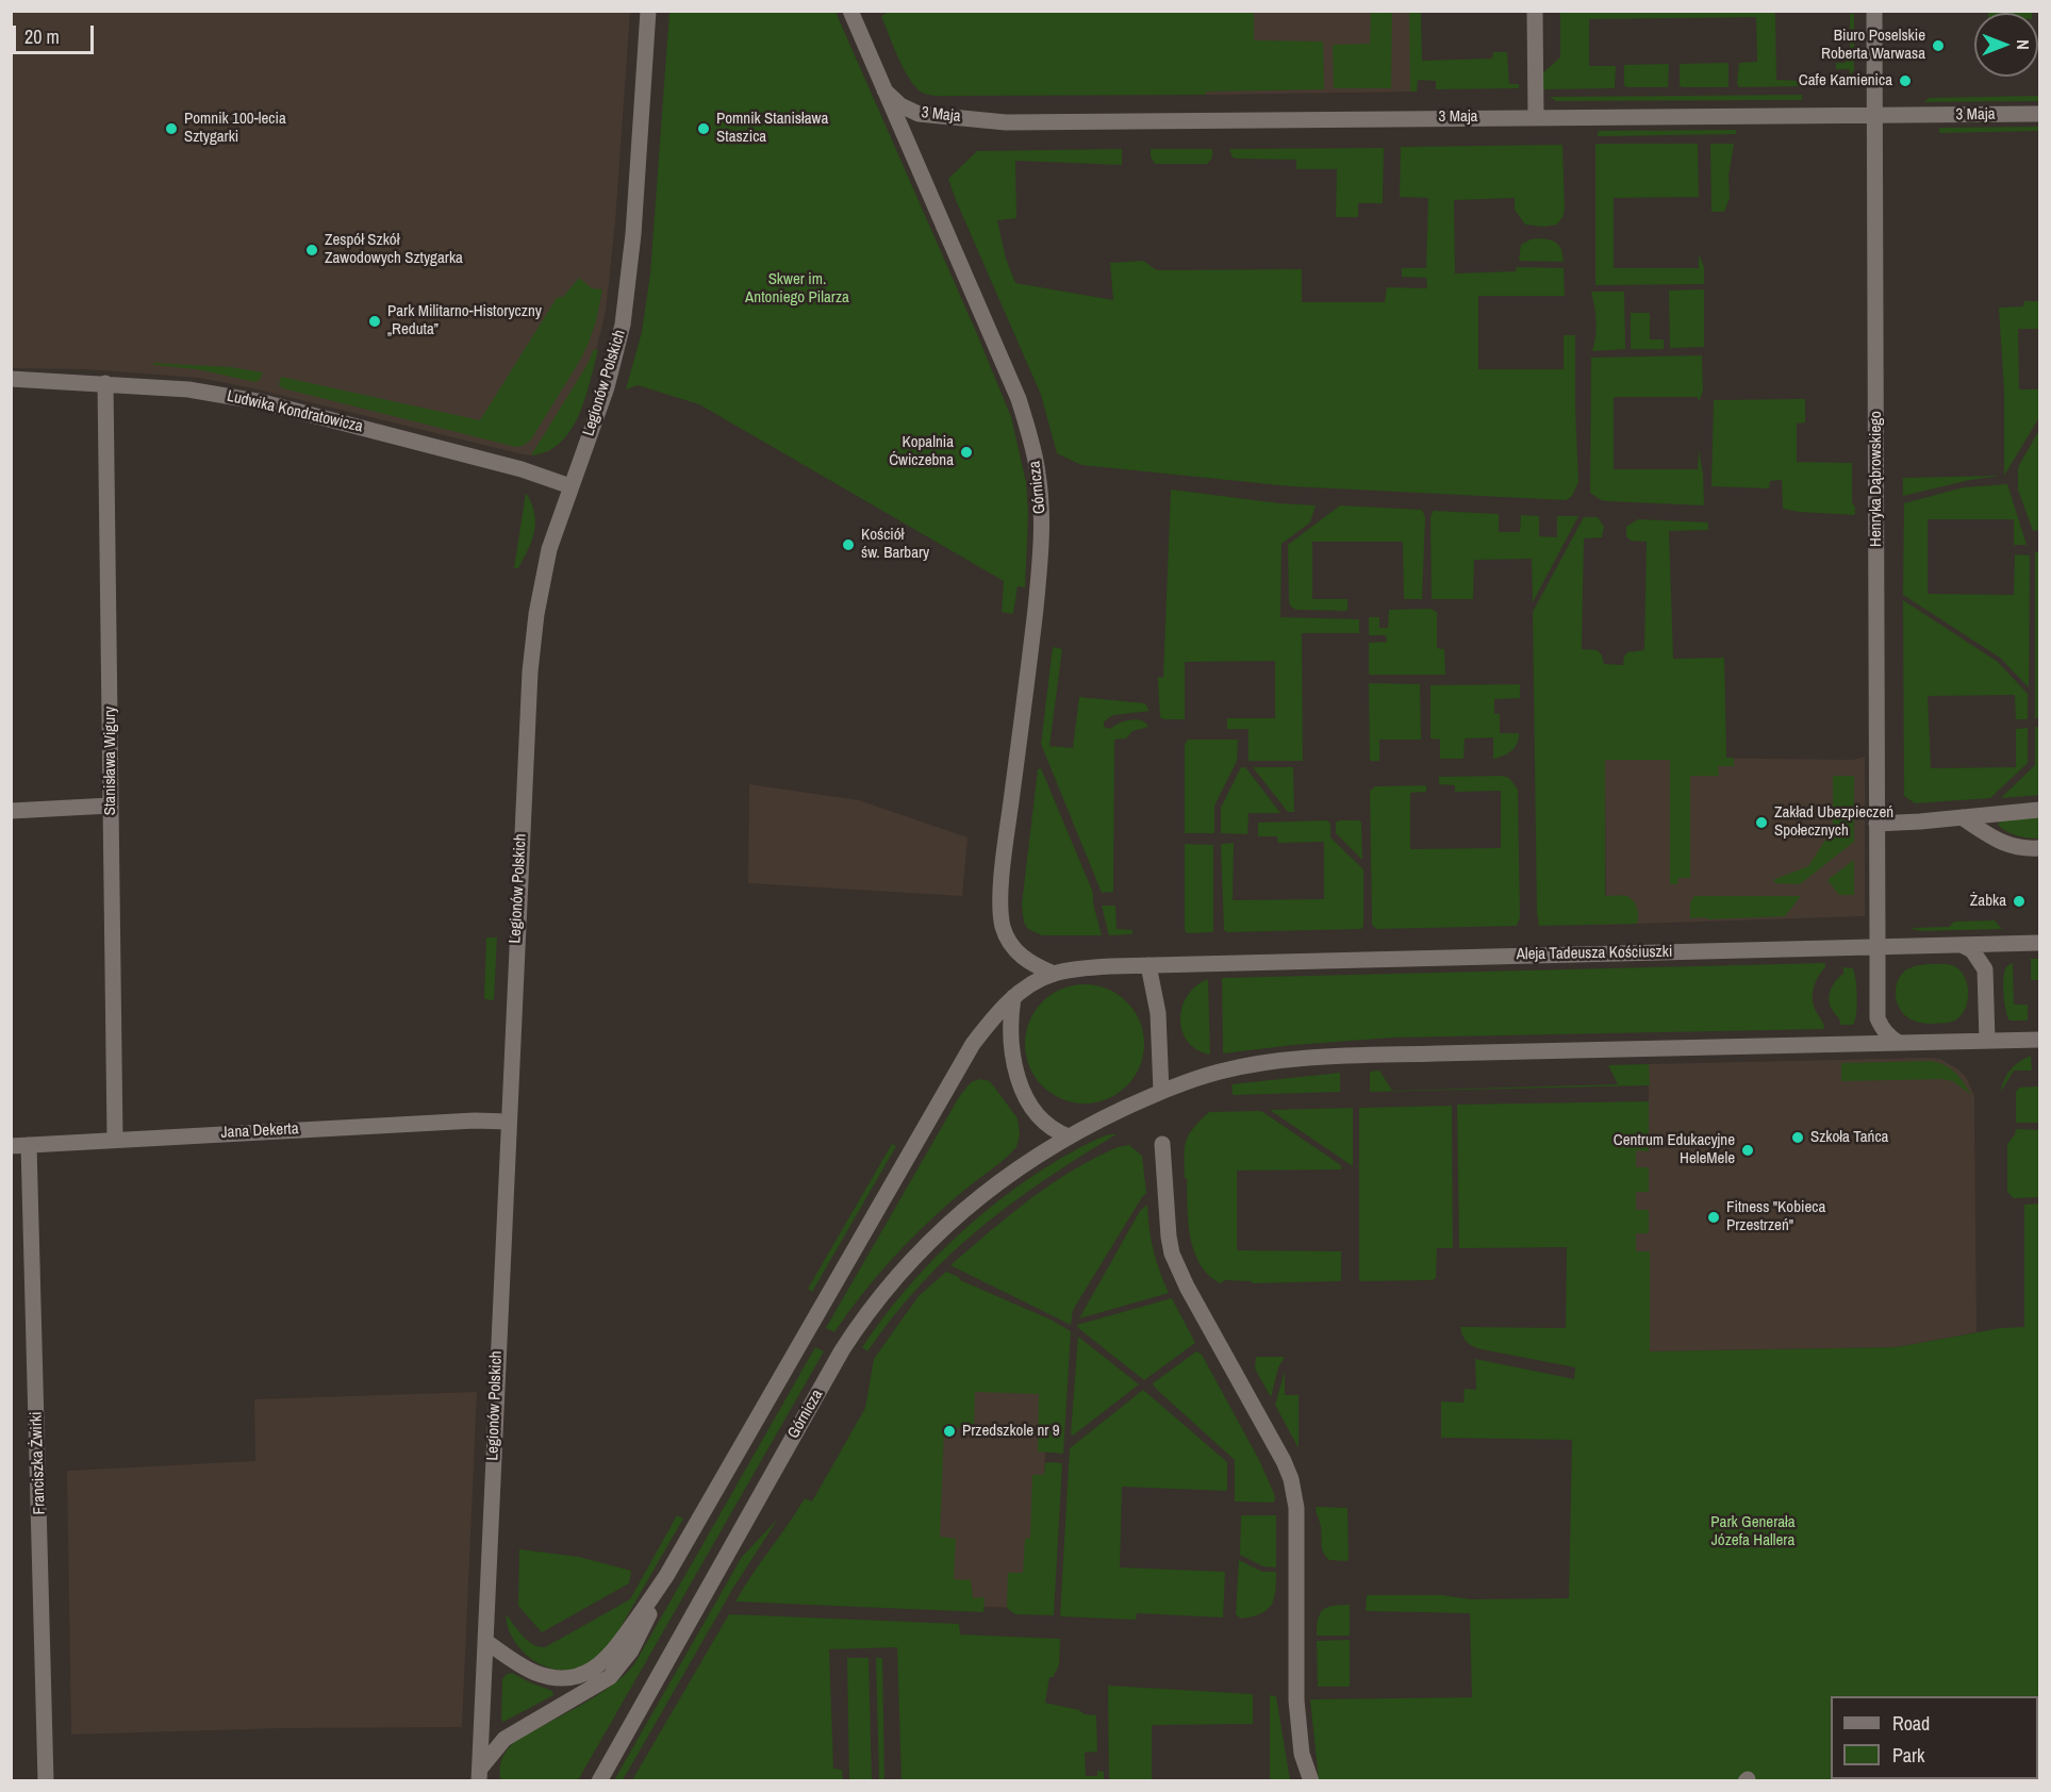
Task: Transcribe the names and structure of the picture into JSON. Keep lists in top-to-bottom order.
{
  "streets": {
    "street": [
      "3 Maja",
      "Legionów Polskich",
      "Ludwika Kondratowicza",
      "Henryka Dąbrowskiego",
      "Górnicza",
      "Stanisława Wigury",
      "Aleja Tadeusza Kościuszki",
      "Jana Dekerta",
      "Franciszka Żwirki"
    ]
  },
  "crossings": [
    ["3 Maja", "Henryka Dąbrowskiego"],
    ["3 Maja", "Górnicza"],
    ["Legionów Polskich", "Ludwika Kondratowicza"],
    ["Legionów Polskich", "Jana Dekerta"],
    ["Ludwika Kondratowicza", "Stanisława Wigury"],
    ["Henryka Dąbrowskiego", "Aleja Tadeusza Kościuszki"],
    ["Górnicza", "Aleja Tadeusza Kościuszki"],
    ["Stanisława Wigury", "Jana Dekerta"],
    ["Jana Dekerta", "Franciszka Żwirki"]
  ],
  "parks": ["Skwer im. Antoniego Pilarza", "Park Generała Józefa Hallera"],
  "places": [
    "Biuro Poselskie Roberta Warwasa",
    "Cafe Kamienica",
    "Pomnik 100-lecia Sztygarki",
    "Pomnik Stanisława Staszica",
    "Zespół Szkół Zawodowych Sztygarka",
    "Park Militarno-Historyczny „Reduta”",
    "Kopalnia Ćwiczebna",
    "Kościół św. Barbary",
    "Zakład Ubezpieczeń Społecznych",
    "Żabka",
    "Szkoła Tańca",
    "Centrum Edukacyjne HeleMele",
    "Fitness \"Kobieca Przestrzeń\"",
    "Przedszkole nr 9"
  ],
  "legend": ["Road", "Park"],
  "scale_bar": "20 m",
  "north": "right"
}
